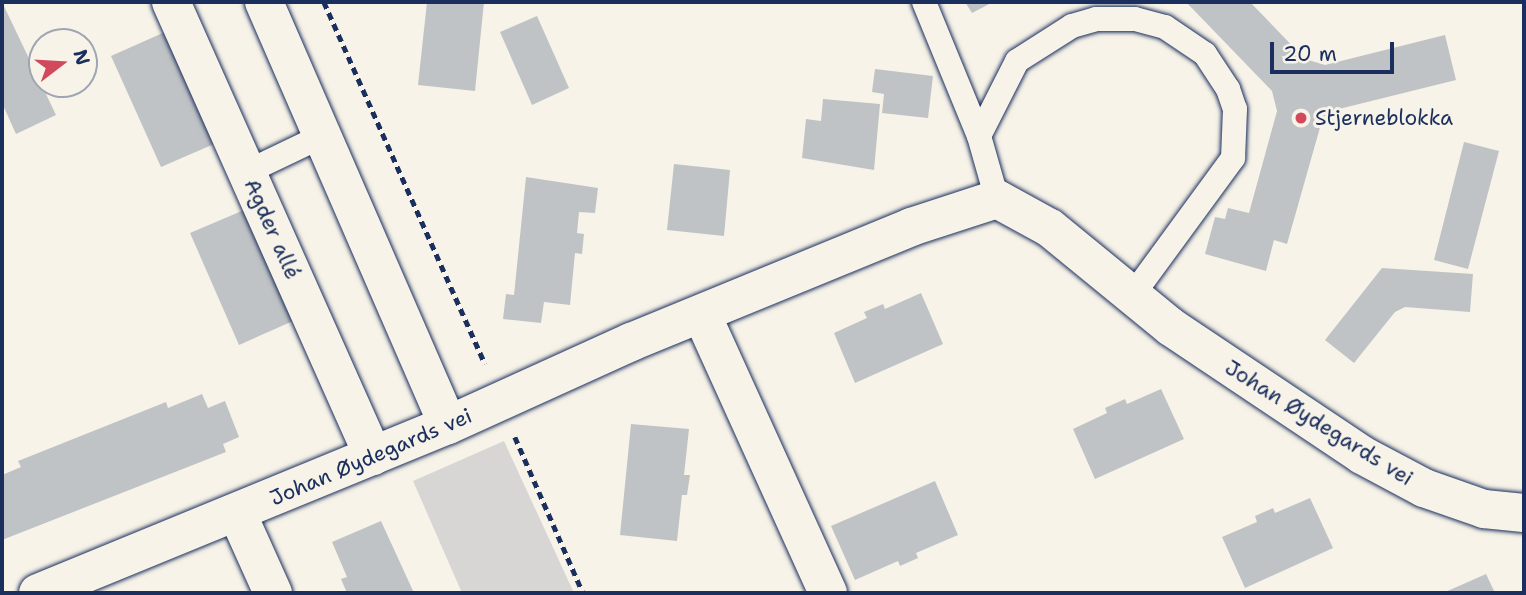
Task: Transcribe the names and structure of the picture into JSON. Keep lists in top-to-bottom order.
{
  "streets": {
    "street": ["Agder allé", "Johan Øydegards vei"]
  },
  "crossings": [
    ["Agder allé", "Johan Øydegards vei"]
  ],
  "places": ["Stjerneblokka"],
  "scale_bar": "20 m",
  "north": "right"
}
